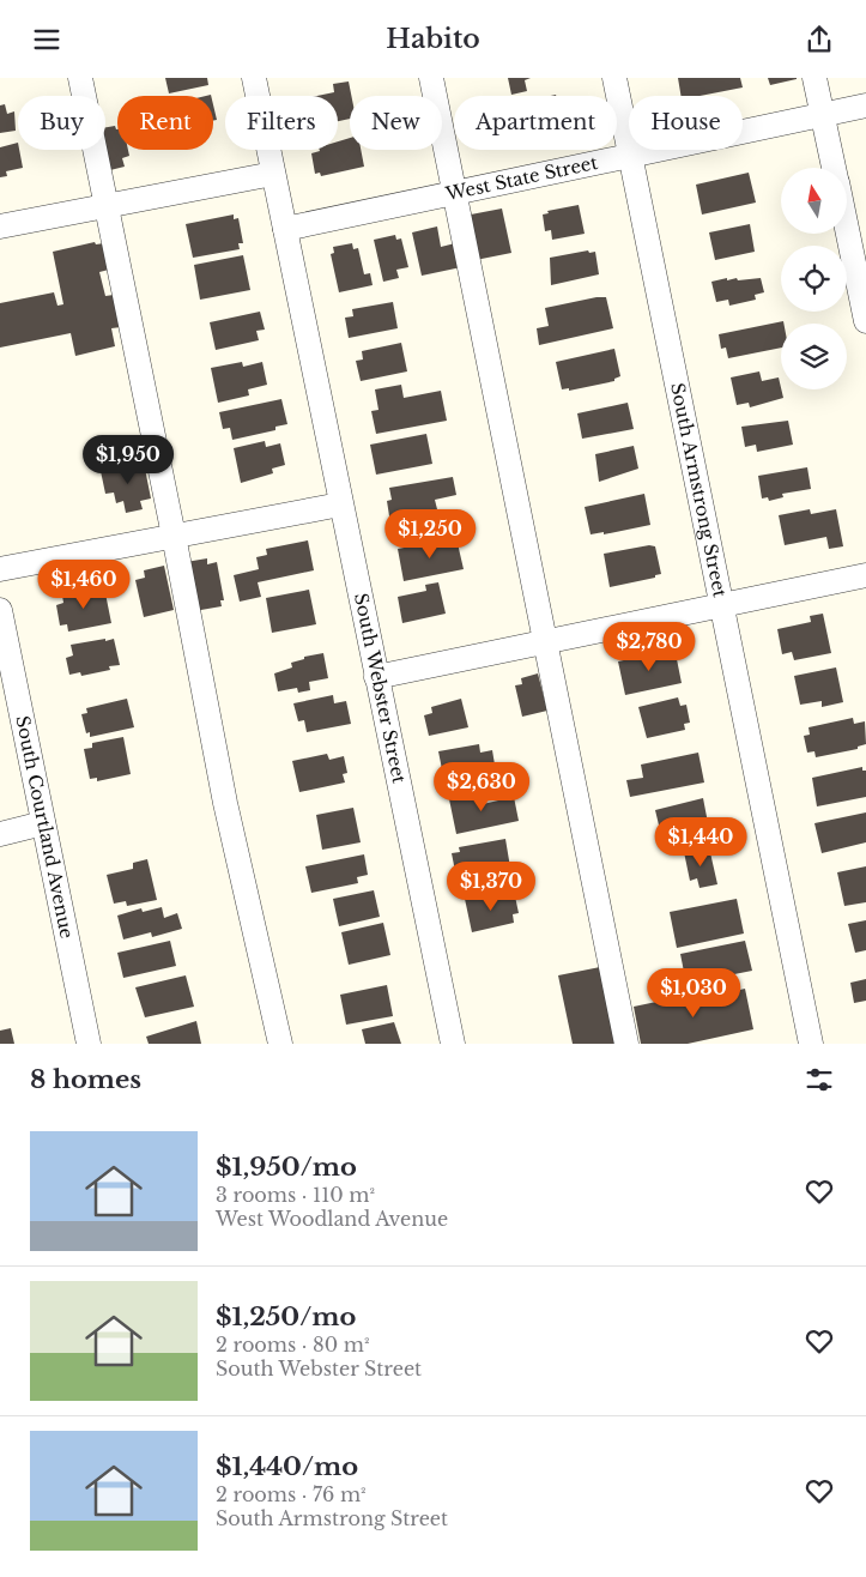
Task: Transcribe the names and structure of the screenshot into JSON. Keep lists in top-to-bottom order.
{
  "streets": {
    "street": [
      "West State Street",
      "South Armstrong Street",
      "South Webster Street",
      "South Courtland Avenue"
    ]
  },
  "crossings": [
    ["West State Street", "South Armstrong Street"],
    ["West State Street", "South Webster Street"]
  ],
  "north": "top",
  "page": {
    "header": "Habito",
    "chip": [
      "Buy",
      "Rent",
      "Filters",
      "New",
      "Apartment",
      "House"
    ],
    "price": [
      "$1,950",
      "$1,250",
      "$1,460",
      "$2,780",
      "$2,630",
      "$1,440",
      "$1,370",
      "$1,030"
    ],
    "heading": "8 homes",
    "list": [
      {
        "name": "$1,950/mo",
        "note": "3 rooms · 110 m² · West Woodland Avenue"
      },
      {
        "name": "$1,250/mo",
        "note": "2 rooms · 80 m² · South Webster Street"
      },
      {
        "name": "$1,440/mo",
        "note": "2 rooms · 76 m² · South Armstrong Street"
      }
    ]
  }
}
